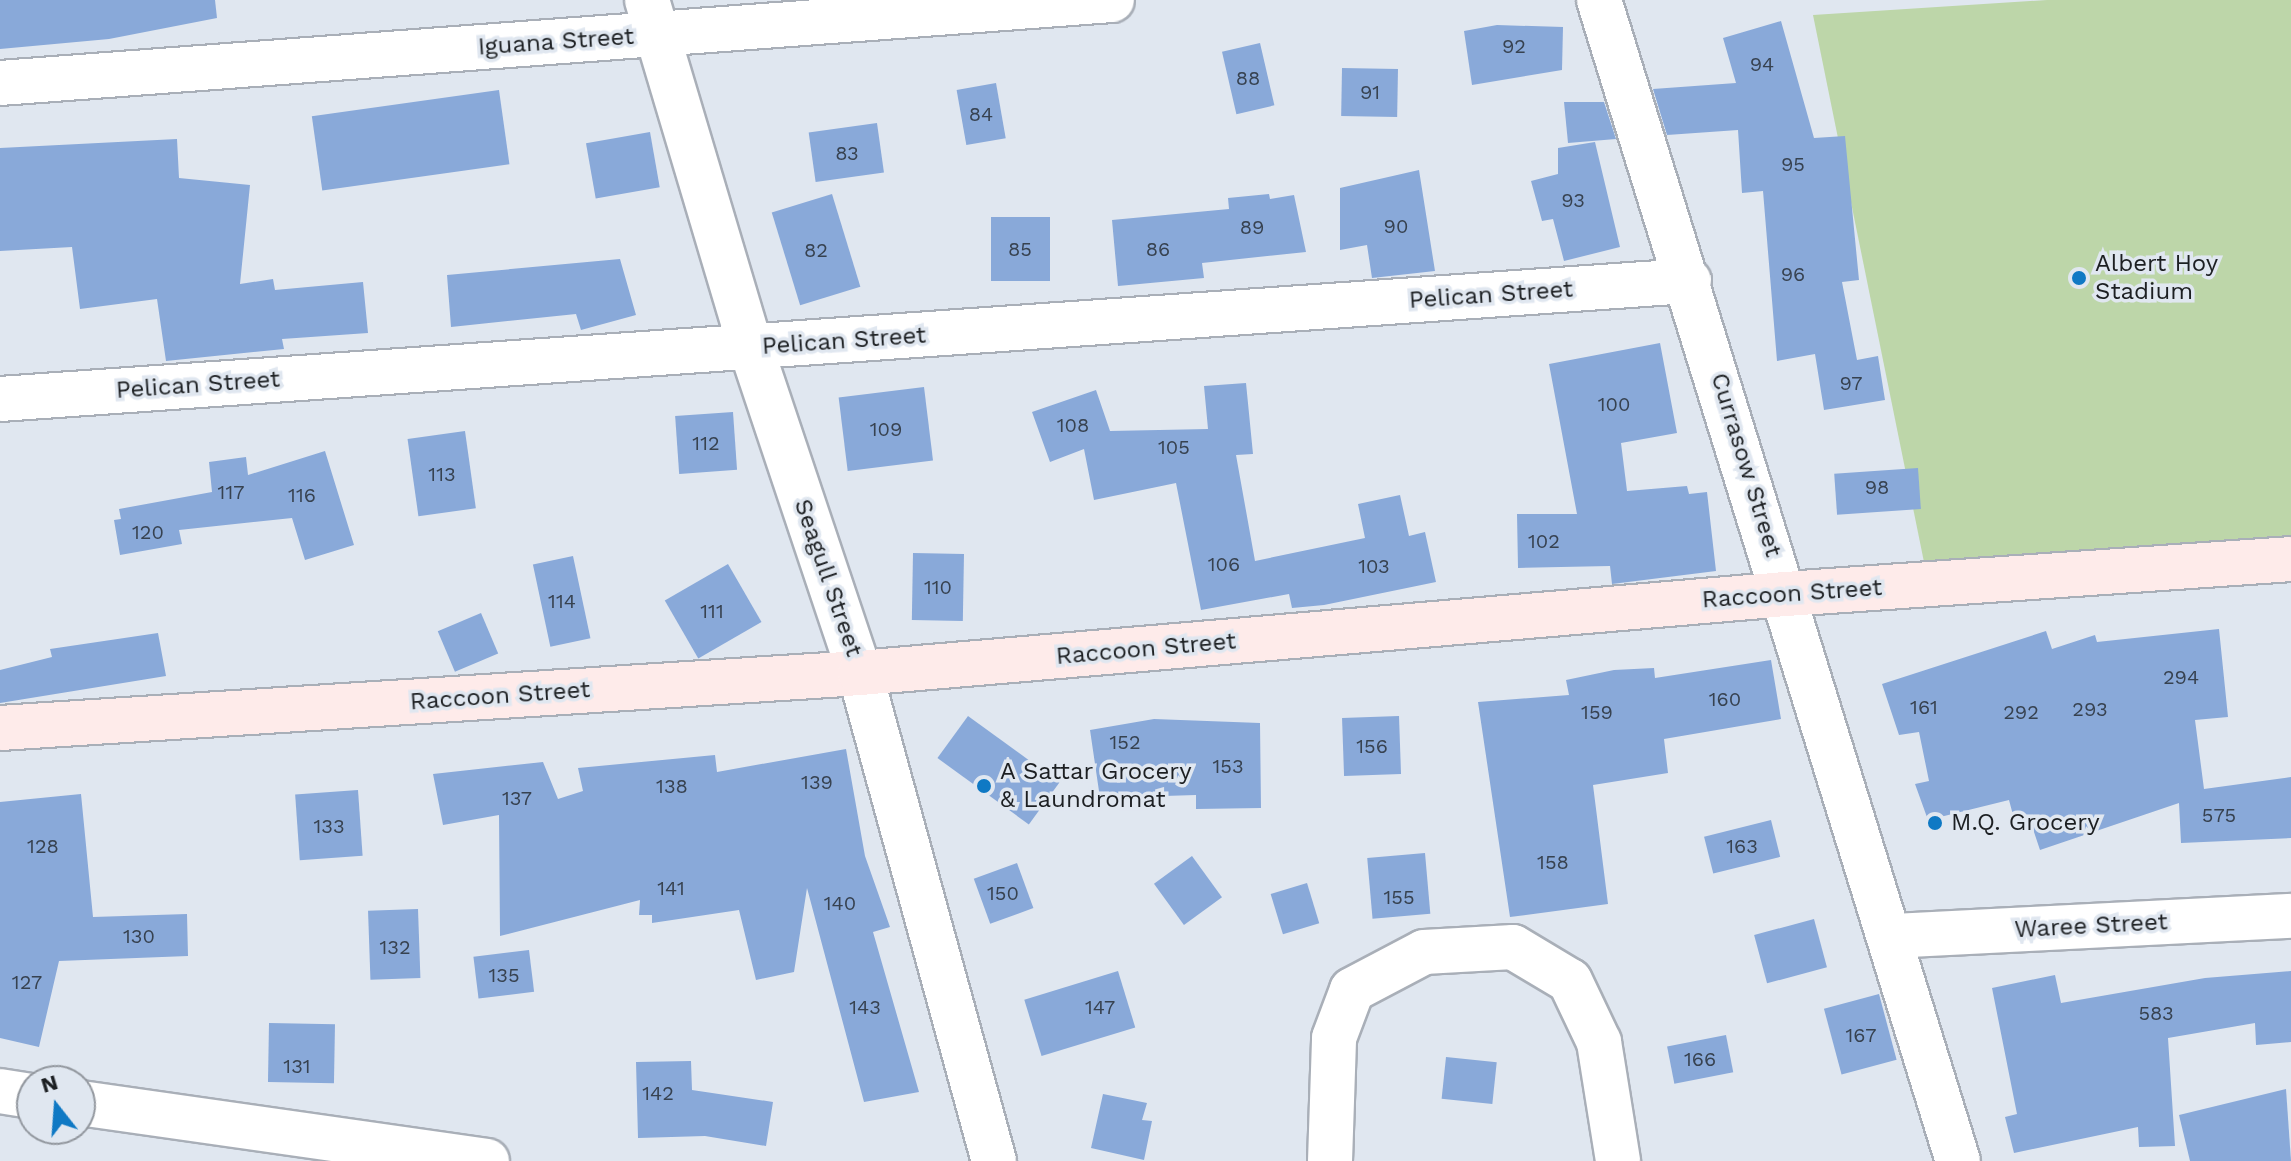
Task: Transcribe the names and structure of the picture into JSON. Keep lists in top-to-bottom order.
{
  "streets": {
    "street": [
      "Iguana Street",
      "Pelican Street",
      "Currasow Street",
      "Seagull Street",
      "Raccoon Street",
      "Waree Street"
    ]
  },
  "crossings": [
    ["Iguana Street", "Seagull Street"],
    ["Pelican Street", "Currasow Street"],
    ["Pelican Street", "Seagull Street"],
    ["Currasow Street", "Raccoon Street"],
    ["Currasow Street", "Waree Street"],
    ["Seagull Street", "Raccoon Street"]
  ],
  "places": ["Albert Hoy Stadium", "A Sattar Grocery & Laundromat", "M.Q. Grocery"],
  "house_numbers": [
    "92",
    "94",
    "88",
    "91",
    "84",
    "83",
    "95",
    "93",
    "90",
    "89",
    "85",
    "86",
    "82",
    "96",
    "97",
    "100",
    "108",
    "109",
    "112",
    "105",
    "113",
    "98",
    "117",
    "116",
    "120",
    "102",
    "106",
    "103",
    "110",
    "114",
    "111",
    "294",
    "160",
    "161",
    "293",
    "159",
    "292",
    "152",
    "156",
    "153",
    "139",
    "138",
    "137",
    "575",
    "133",
    "128",
    "163",
    "158",
    "141",
    "150",
    "155",
    "140",
    "130",
    "132",
    "135",
    "127",
    "143",
    "147",
    "583",
    "167",
    "166",
    "131",
    "142"
  ],
  "north": "top"
}
